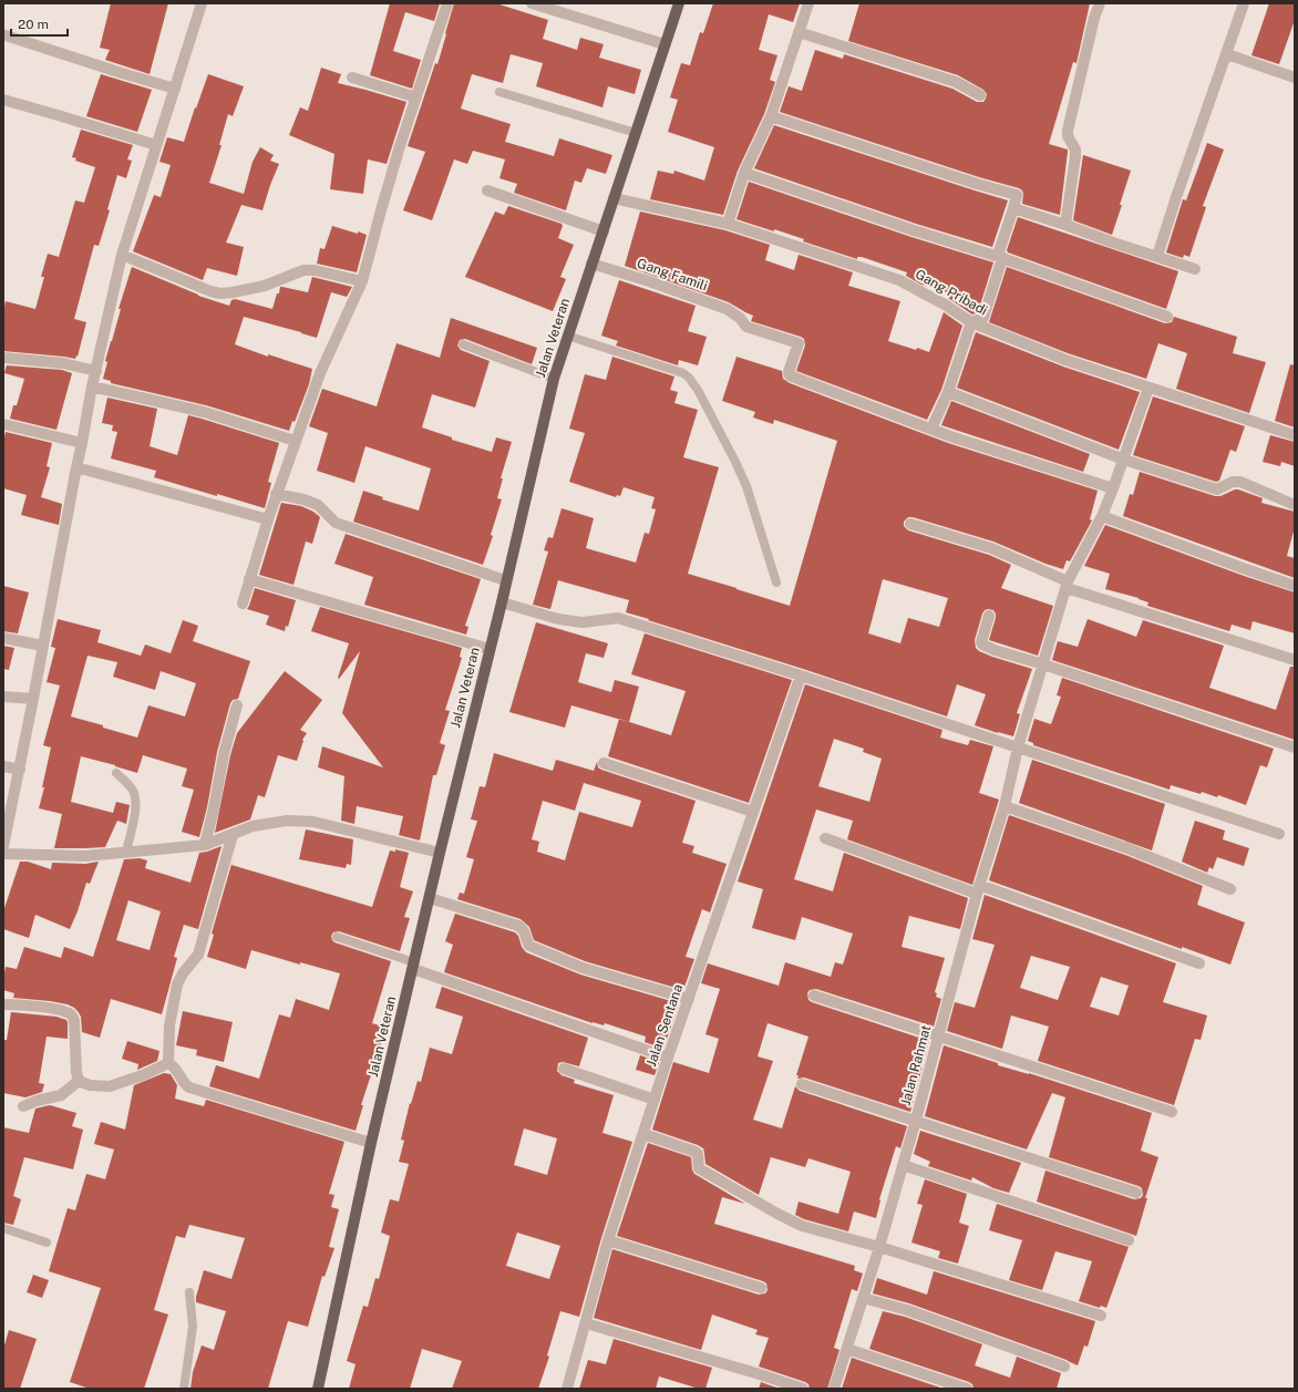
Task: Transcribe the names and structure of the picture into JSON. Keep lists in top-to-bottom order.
{
  "streets": {
    "main road": ["Jalan Veteran"],
    "street": [
      "Gang Famili",
      "Gang Pribadi",
      "Jalan Sentana",
      "Jalan Rahmat"
    ]
  },
  "crossings": [
    ["Gang Famili", "Jalan Veteran"],
    ["Gang Pribadi", "Jalan Veteran"],
    ["Gang Pribadi", "Jalan Rahmat"]
  ],
  "scale_bar": "20 m"
}
